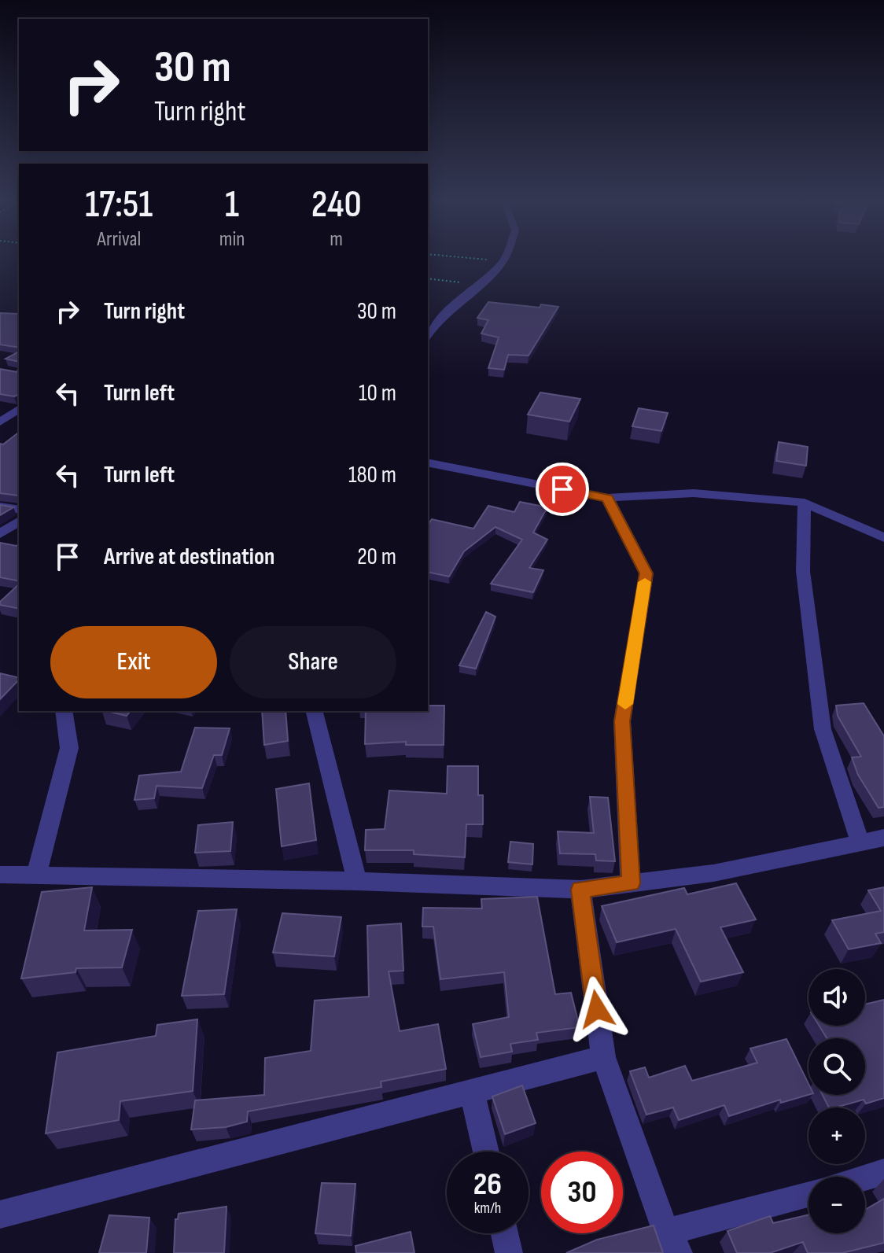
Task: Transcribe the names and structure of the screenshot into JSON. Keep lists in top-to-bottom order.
{
  "page": {
    "turn": ["30 m", "Turn right"],
    "eta": [
      "17:51",
      "Arrival",
      "1",
      "min",
      "240",
      "m"
    ],
    "list": [
      {
        "name": "Turn right",
        "value": "30 m"
      },
      {
        "name": "Turn left",
        "value": "10 m"
      },
      {
        "name": "Turn left",
        "value": "180 m"
      },
      {
        "name": "Arrive at destination",
        "value": "20 m"
      }
    ],
    "buttons": ["Exit", "Share"],
    "map_buttons": ["+", "−"],
    "speed": "26 km/h",
    "limit": "30"
  }
}
